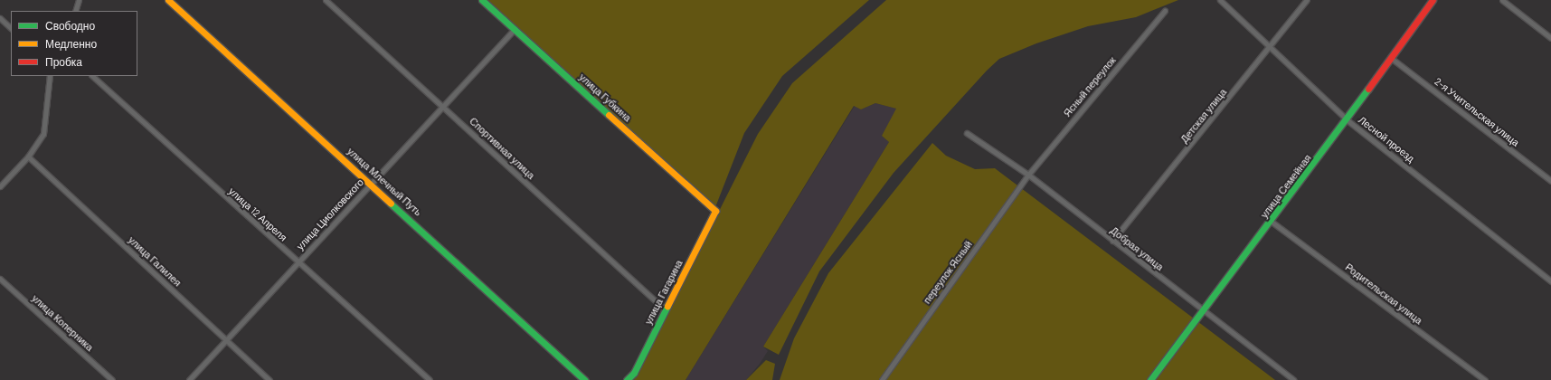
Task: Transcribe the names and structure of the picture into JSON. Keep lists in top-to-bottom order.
{
  "streets": {
    "street": [
      "Ясный переулок",
      "улица Губкина",
      "2-я Учительская улица",
      "Детская улица",
      "Лесной проезд",
      "Спортивная улица",
      "улица Млечный Путь",
      "улица Семейная",
      "улица 12 Апреля",
      "улица Циолковского",
      "Добрая улица",
      "улица Галилея",
      "переулок Ясный",
      "улица Гагарина",
      "Родительская улица",
      "улица Коперника"
    ]
  },
  "crossings": [
    ["Ясный переулок", "Добрая улица"],
    ["Ясный переулок", "переулок Ясный"],
    ["улица Губкина", "улица Циолковского"],
    ["улица Губкина", "улица Гагарина"],
    ["2-я Учительская улица", "улица Семейная"],
    ["Детская улица", "Лесной проезд"],
    ["Детская улица", "Добрая улица"],
    ["Лесной проезд", "улица Семейная"],
    ["Спортивная улица", "улица Циолковского"],
    ["Спортивная улица", "улица Гагарина"],
    ["улица Млечный Путь", "улица Циолковского"],
    ["улица Семейная", "Добрая улица"],
    ["улица Семейная", "Родительская улица"],
    ["улица 12 Апреля", "улица Циолковского"],
    ["улица Циолковского", "улица Галилея"],
    ["Добрая улица", "переулок Ясный"]
  ],
  "legend": ["Свободно", "Медленно", "Пробка"]
}
